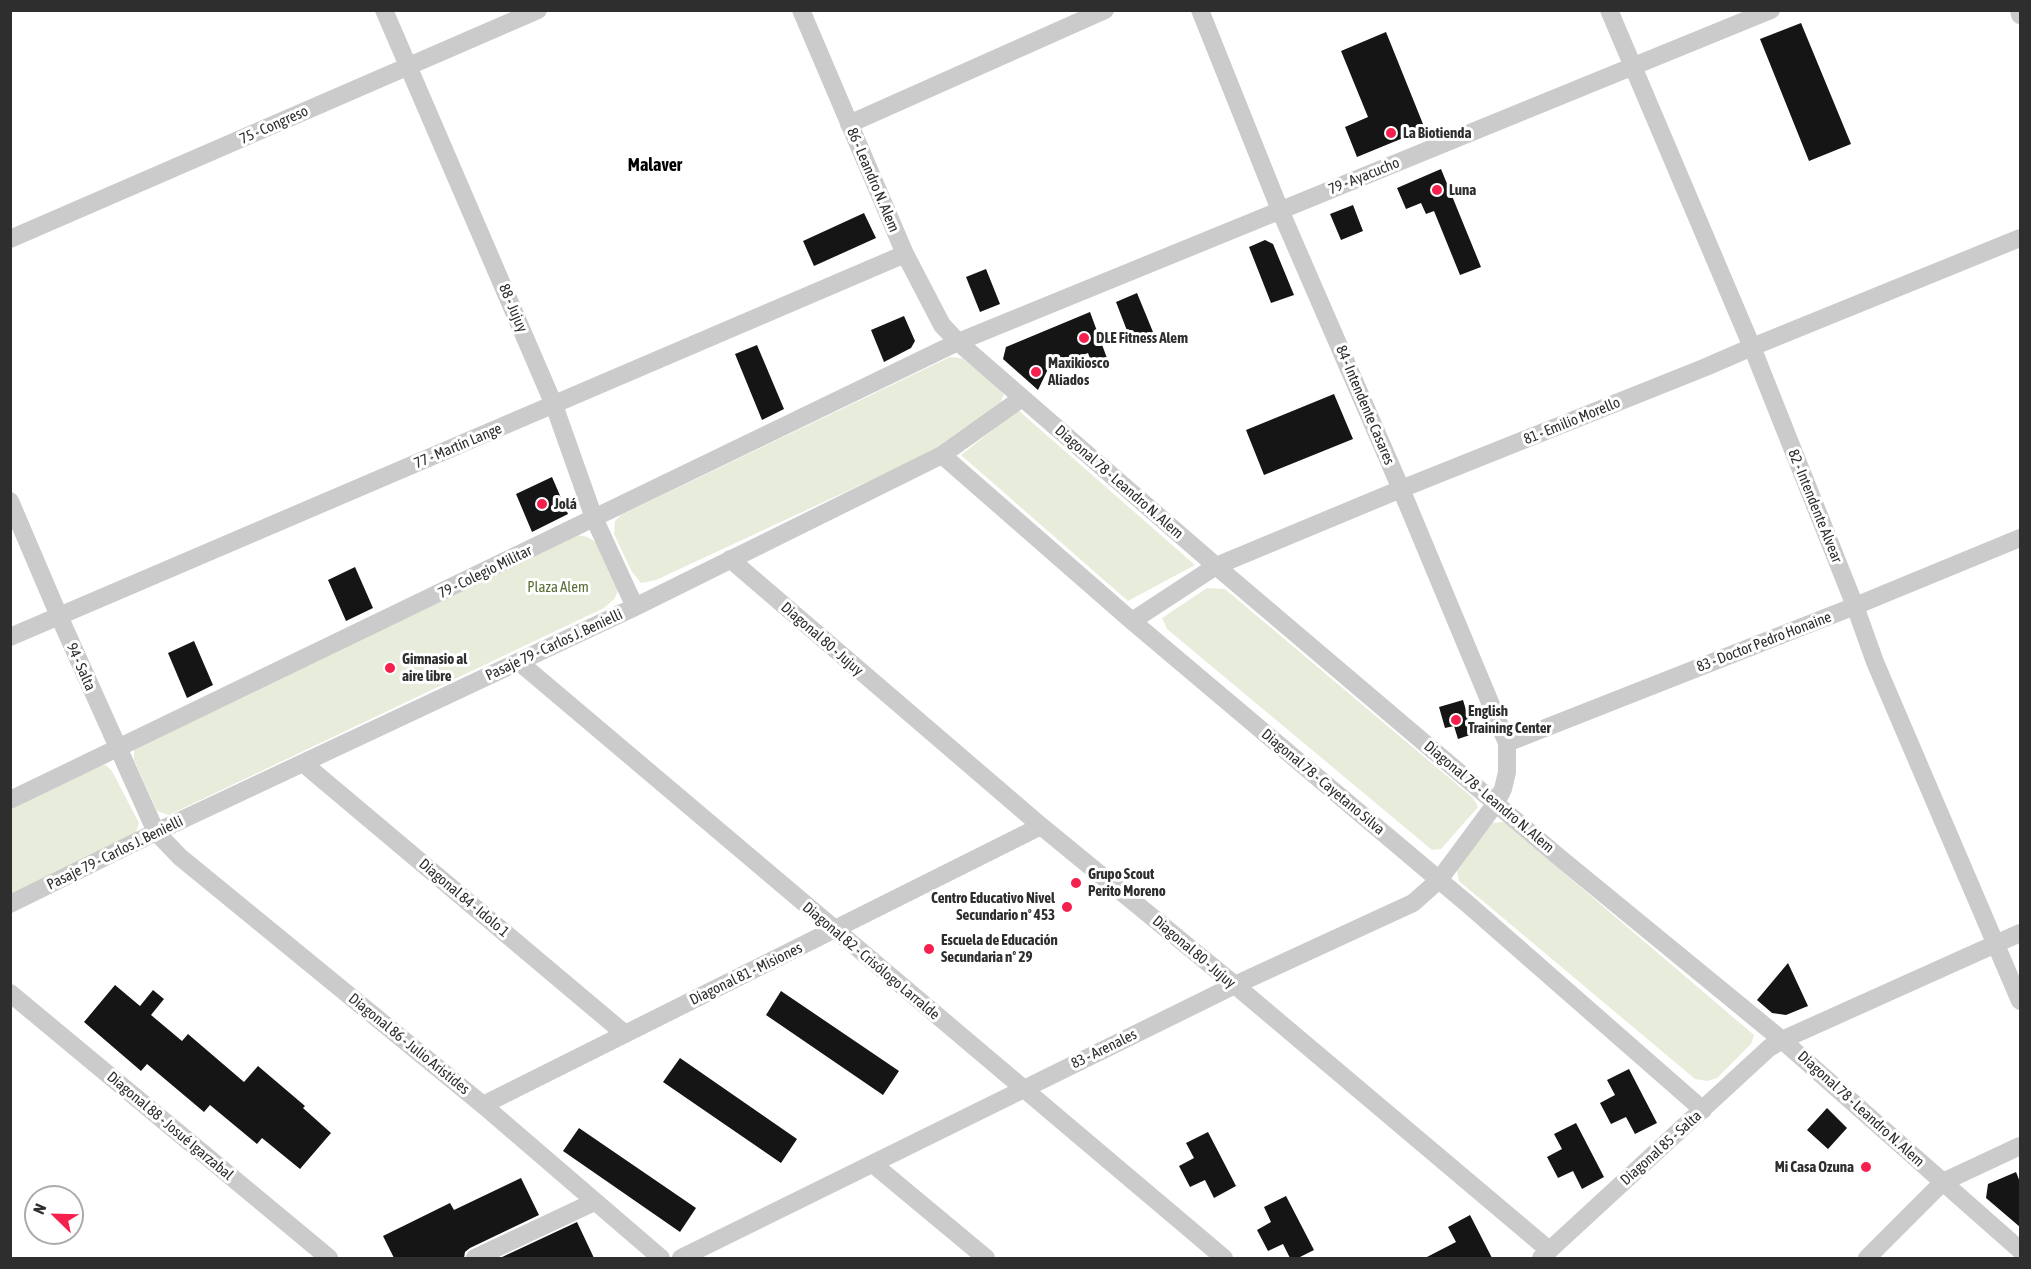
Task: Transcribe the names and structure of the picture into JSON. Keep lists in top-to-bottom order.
{
  "streets": {
    "street": [
      "75 - Congreso",
      "79 - Ayacucho",
      "86 - Leandro N. Alem",
      "88 - Jujuy",
      "84 - Intendente Casares",
      "81 - Emilio Morello",
      "77 - Martín Lange",
      "Diagonal 78 - Leandro N. Alem",
      "82 - Intendente Alvear",
      "79 - Colegio Militar",
      "Diagonal 80 - Jujuy",
      "83 - Doctor Pedro Honaine",
      "Pasaje 79 - Carlos J. Benielli",
      "94 - Salta",
      "Diagonal 78 - Cayetano Silva",
      "Diagonal 84 - Idolo 1",
      "Diagonal 82 - Crisólogo Larralde",
      "Diagonal 81 - Misiones",
      "Diagonal 86 - Julio Aristides",
      "83 - Arenales",
      "Diagonal 88 - Josué Igarzabal",
      "Diagonal 85 - Salta"
    ]
  },
  "crossings": [
    ["75 - Congreso", "88 - Jujuy"],
    ["79 - Ayacucho", "86 - Leandro N. Alem"],
    ["79 - Ayacucho", "84 - Intendente Casares"],
    ["79 - Ayacucho", "Diagonal 78 - Leandro N. Alem"],
    ["79 - Ayacucho", "82 - Intendente Alvear"],
    ["79 - Ayacucho", "79 - Colegio Militar"],
    ["86 - Leandro N. Alem", "77 - Martín Lange"],
    ["86 - Leandro N. Alem", "Diagonal 78 - Leandro N. Alem"],
    ["86 - Leandro N. Alem", "79 - Colegio Militar"],
    ["88 - Jujuy", "77 - Martín Lange"],
    ["88 - Jujuy", "79 - Colegio Militar"],
    ["88 - Jujuy", "Pasaje 79 - Carlos J. Benielli"],
    ["84 - Intendente Casares", "81 - Emilio Morello"],
    ["84 - Intendente Casares", "Diagonal 78 - Leandro N. Alem"],
    ["84 - Intendente Casares", "83 - Doctor Pedro Honaine"],
    ["84 - Intendente Casares", "83 - Arenales"],
    ["81 - Emilio Morello", "Diagonal 78 - Leandro N. Alem"],
    ["81 - Emilio Morello", "82 - Intendente Alvear"],
    ["81 - Emilio Morello", "Diagonal 78 - Cayetano Silva"],
    ["77 - Martín Lange", "94 - Salta"],
    ["Diagonal 78 - Leandro N. Alem", "79 - Colegio Militar"],
    ["Diagonal 78 - Leandro N. Alem", "Pasaje 79 - Carlos J. Benielli"],
    ["Diagonal 78 - Leandro N. Alem", "83 - Arenales"],
    ["Diagonal 78 - Leandro N. Alem", "Diagonal 85 - Salta"],
    ["82 - Intendente Alvear", "83 - Doctor Pedro Honaine"],
    ["82 - Intendente Alvear", "Diagonal 85 - Salta"],
    ["79 - Colegio Militar", "94 - Salta"],
    ["Diagonal 80 - Jujuy", "Pasaje 79 - Carlos J. Benielli"],
    ["Diagonal 80 - Jujuy", "Diagonal 81 - Misiones"],
    ["Diagonal 80 - Jujuy", "83 - Arenales"],
    ["Diagonal 80 - Jujuy", "Diagonal 85 - Salta"],
    ["Pasaje 79 - Carlos J. Benielli", "94 - Salta"],
    ["Pasaje 79 - Carlos J. Benielli", "Diagonal 78 - Cayetano Silva"],
    ["Pasaje 79 - Carlos J. Benielli", "Diagonal 84 - Idolo 1"],
    ["Pasaje 79 - Carlos J. Benielli", "Diagonal 82 - Crisólogo Larralde"],
    ["Pasaje 79 - Carlos J. Benielli", "Diagonal 86 - Julio Aristides"],
    ["94 - Salta", "Diagonal 86 - Julio Aristides"],
    ["Diagonal 78 - Cayetano Silva", "83 - Arenales"],
    ["Diagonal 78 - Cayetano Silva", "Diagonal 85 - Salta"],
    ["Diagonal 84 - Idolo 1", "Diagonal 81 - Misiones"],
    ["Diagonal 82 - Crisólogo Larralde", "Diagonal 81 - Misiones"],
    ["Diagonal 82 - Crisólogo Larralde", "83 - Arenales"],
    ["Diagonal 81 - Misiones", "Diagonal 86 - Julio Aristides"]
  ],
  "districts": ["Malaver"],
  "parks": ["Plaza Alem"],
  "places": [
    "La Biotienda",
    "Luna",
    "DLE Fitness Alem",
    "Maxikiosco Aliados",
    "Jolá",
    "Gimnasio al aire libre",
    "English Training Center",
    "Grupo Scout Perito Moreno",
    "Centro Educativo Nivel Secundario nº 453",
    "Escuela de Educación Secundaria nº 29",
    "Mi Casa Ozuna"
  ],
  "north": "top left"
}
